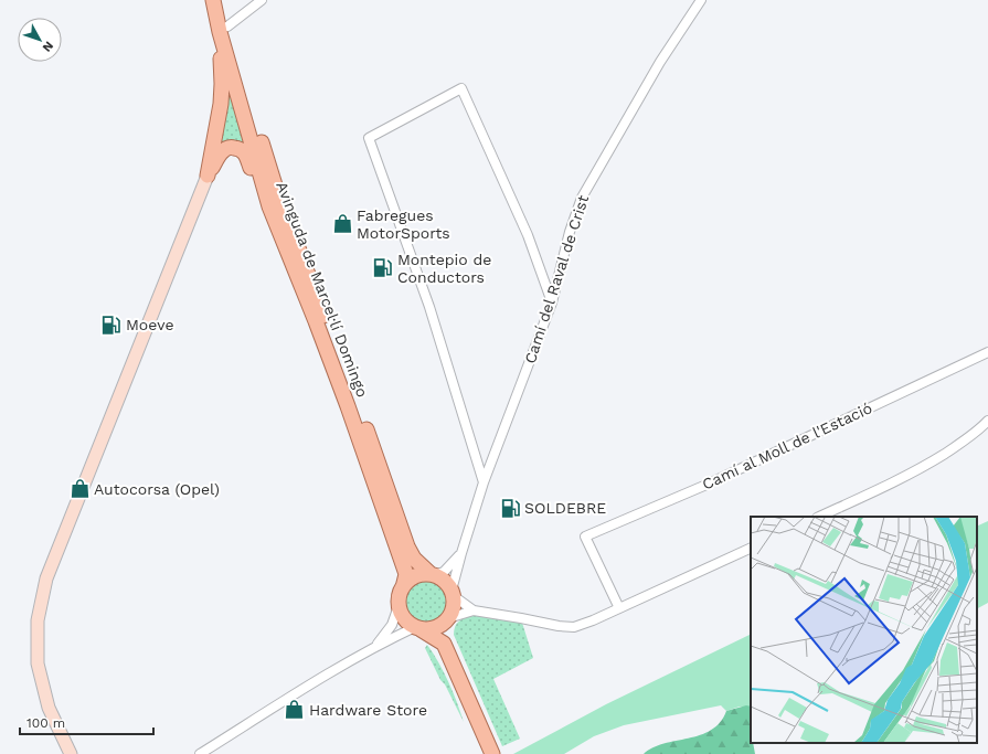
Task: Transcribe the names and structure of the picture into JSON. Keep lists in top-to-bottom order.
{
  "streets": {
    "main road": ["Avinguda de Marcel·lí Domingo"],
    "street": ["Camí del Raval de Crist", "Camí al Moll de l'Estació"]
  },
  "crossings": [
    ["Camí del Raval de Crist", "Avinguda de Marcel·lí Domingo"]
  ],
  "places": {
    "shop": ["Fabregues MotorSports", "Autocorsa (Opel)", "Hardware Store"],
    "fuel station": ["Montepio de Conductors", "Moeve", "SOLDEBRE"]
  },
  "scale_bar": "100 m",
  "north": "bottom right"
}
